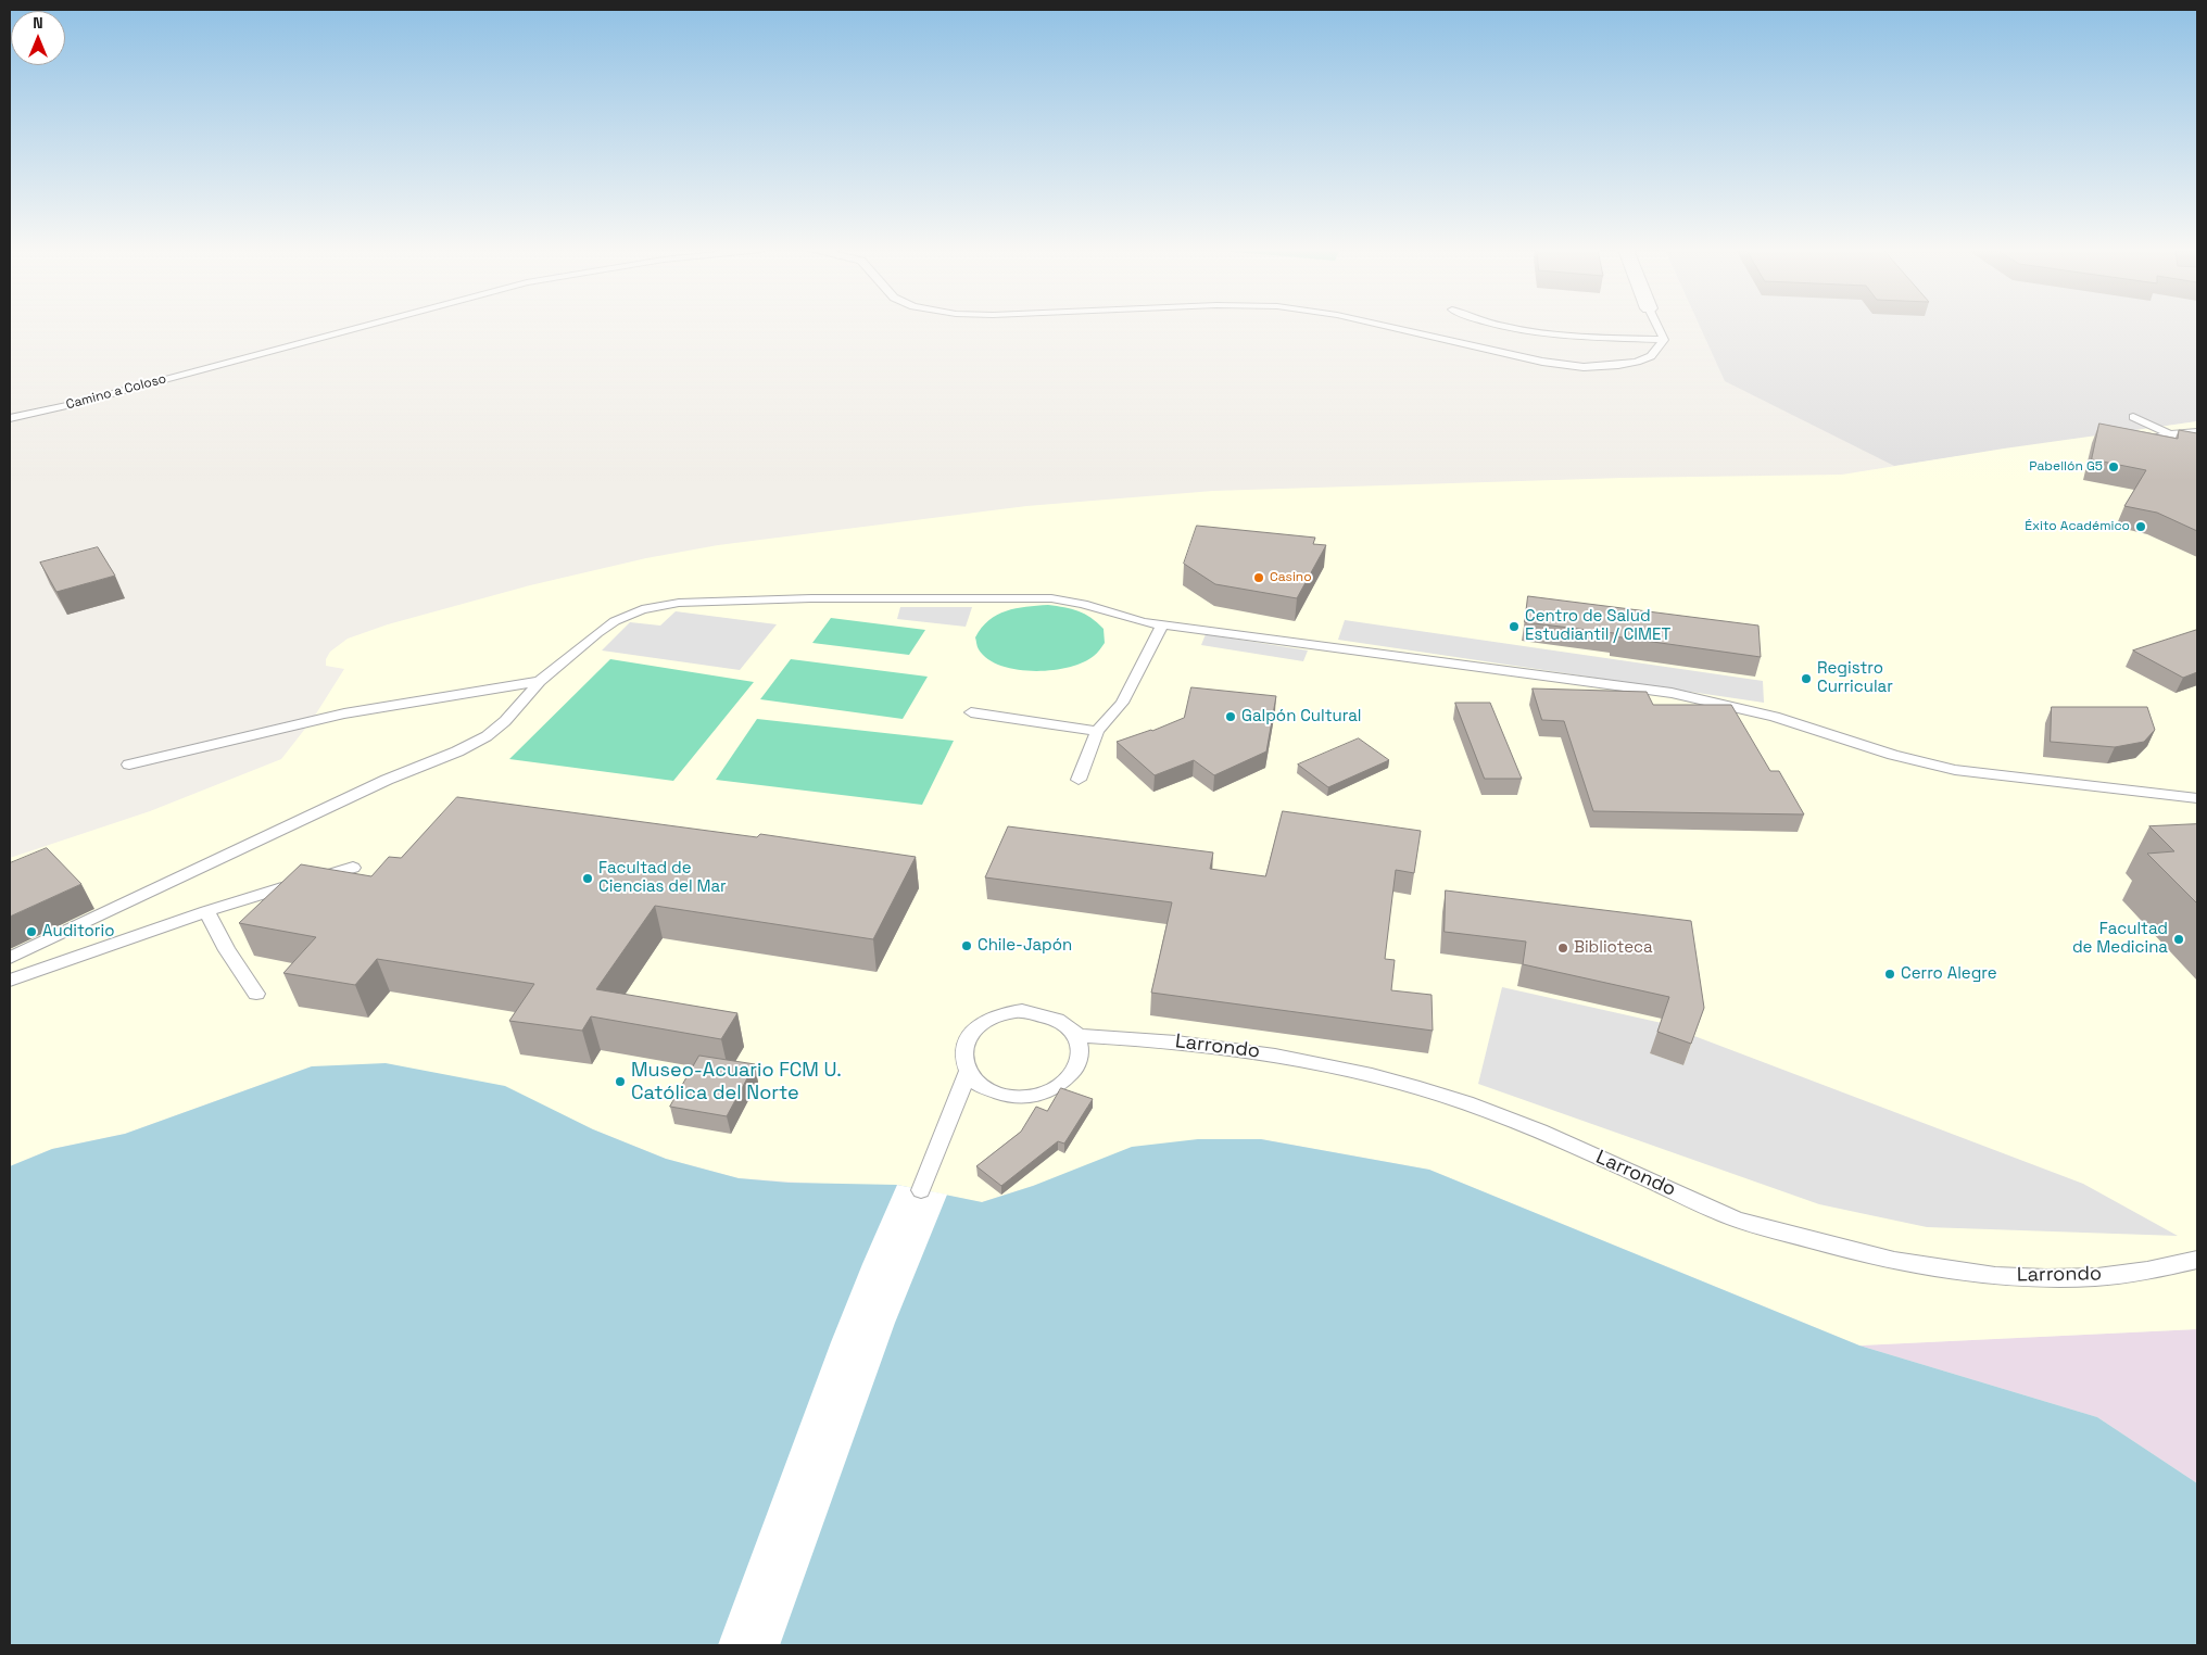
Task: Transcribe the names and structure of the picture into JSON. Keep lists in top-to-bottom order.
{
  "streets": {
    "lane": ["Camino a Coloso", "Larrondo"]
  },
  "places": [
    "Pabellón G5",
    "Éxito Académico",
    "Casino",
    "Centro de Salud Estudiantil / CIMET",
    "Registro Curricular",
    "Galpón Cultural",
    "Facultad de Ciencias del Mar",
    "Auditorio",
    "Facultad de Medicina",
    "Chile-Japón",
    "Biblioteca",
    "Cerro Alegre",
    "Museo-Acuario FCM U. Católica del Norte"
  ],
  "north": "top"
}
